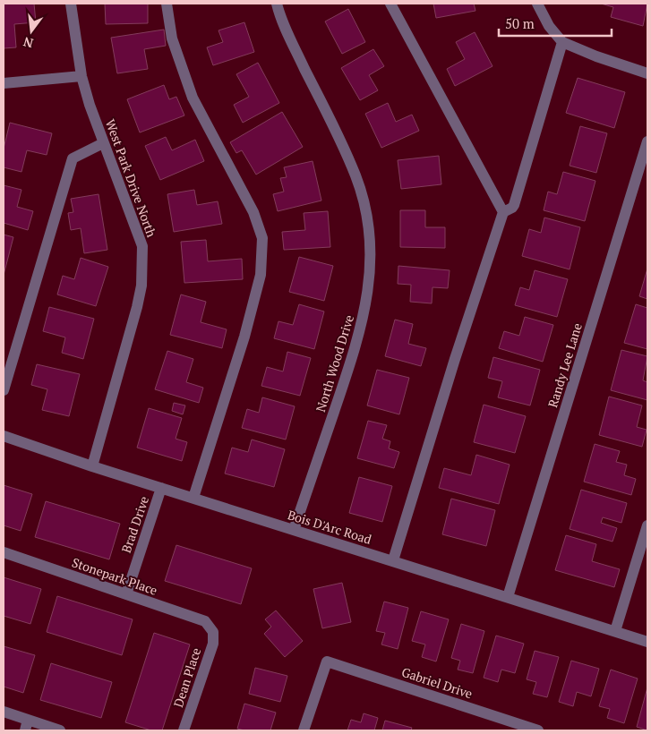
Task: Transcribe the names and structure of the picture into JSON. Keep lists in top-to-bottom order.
{
  "streets": {
    "street": [
      "West Park Drive North",
      "North Wood Drive",
      "Randy Lee Lane",
      "Brad Drive",
      "Bois D'Arc Road",
      "Stonepark Place",
      "Dean Place",
      "Gabriel Drive"
    ]
  },
  "crossings": [
    ["West Park Drive North", "Bois D'Arc Road"],
    ["North Wood Drive", "Bois D'Arc Road"],
    ["Randy Lee Lane", "Bois D'Arc Road"],
    ["Brad Drive", "Bois D'Arc Road"],
    ["Brad Drive", "Stonepark Place"],
    ["Stonepark Place", "Dean Place"]
  ],
  "scale_bar": "50 m",
  "north": "bottom"
}
